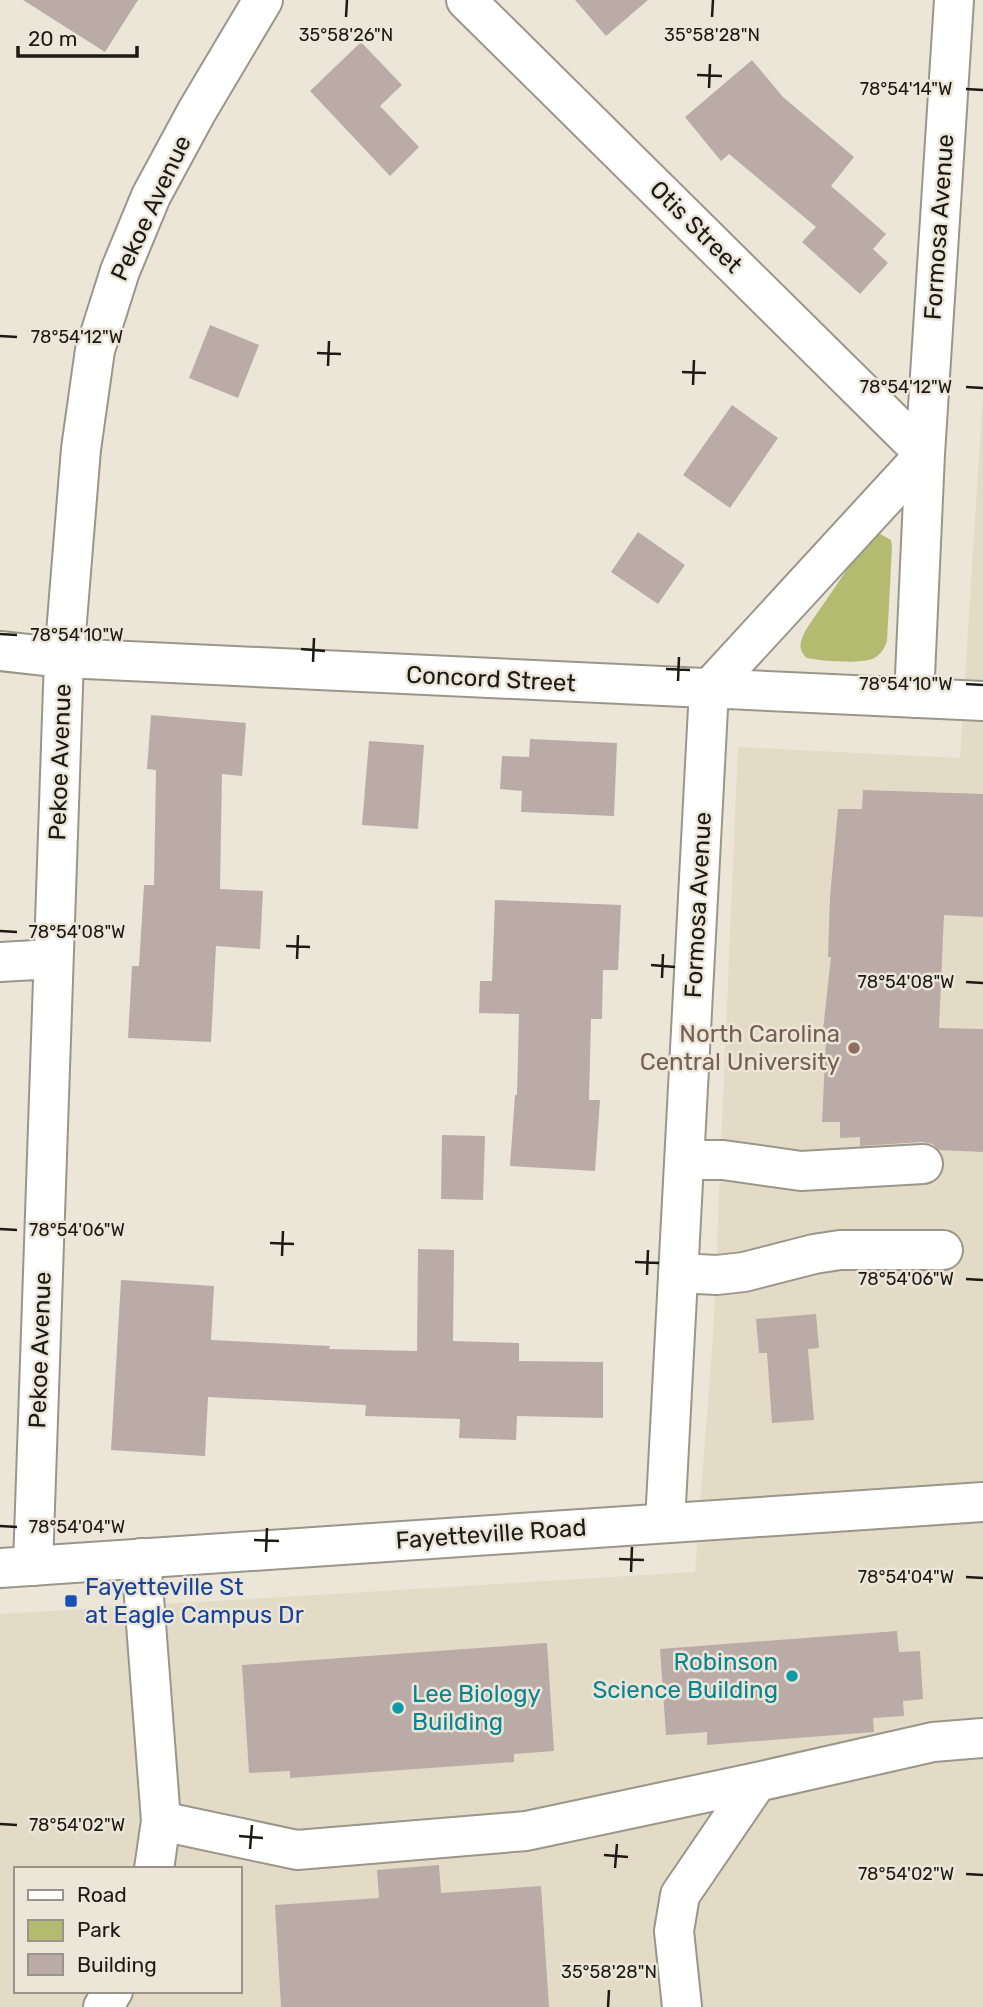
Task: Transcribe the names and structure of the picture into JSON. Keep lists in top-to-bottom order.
{
  "streets": {
    "street": [
      "Pekoe Avenue",
      "Otis Street",
      "Formosa Avenue",
      "Concord Street",
      "Fayetteville Road"
    ]
  },
  "crossings": [
    ["Pekoe Avenue", "Concord Street"],
    ["Pekoe Avenue", "Fayetteville Road"],
    ["Otis Street", "Formosa Avenue"],
    ["Formosa Avenue", "Concord Street"],
    ["Formosa Avenue", "Fayetteville Road"]
  ],
  "places": {
    "other": ["North Carolina Central University", "Robinson Science Building", "Lee Biology Building"],
    "transit": ["Fayetteville St at Eagle Campus Dr"]
  },
  "legend": ["Road", "Park", "Building"],
  "scale_bar": "20 m",
  "coordinates": [
    "35°58'26\"N",
    "35°58'28\"N",
    "78°54'14\"W",
    "78°54'12\"W",
    "78°54'10\"W",
    "78°54'08\"W",
    "78°54'06\"W",
    "78°54'04\"W",
    "78°54'02\"W"
  ]
}
